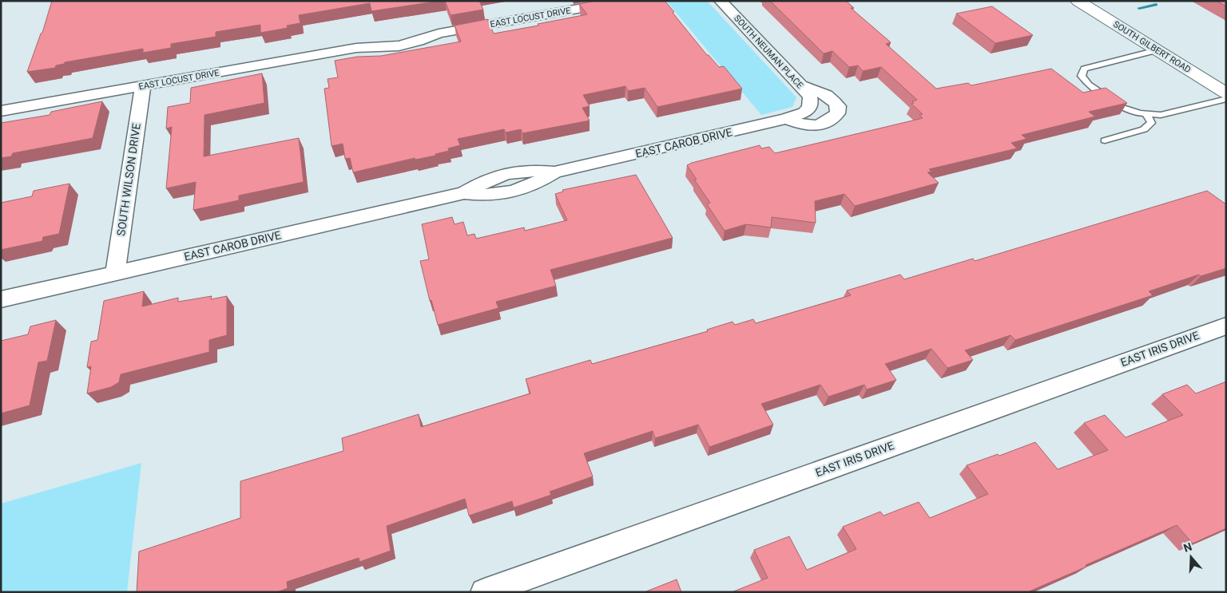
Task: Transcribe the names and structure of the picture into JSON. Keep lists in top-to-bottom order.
{
  "streets": {
    "main road": ["SOUTH GILBERT ROAD"],
    "street": [
      "EAST LOCUST DRIVE",
      "SOUTH NEUMAN PLACE",
      "EAST CAROB DRIVE",
      "SOUTH WILSON DRIVE",
      "EAST IRIS DRIVE"
    ]
  },
  "crossings": [
    ["EAST LOCUST DRIVE", "SOUTH WILSON DRIVE"],
    ["SOUTH NEUMAN PLACE", "EAST CAROB DRIVE"],
    ["EAST CAROB DRIVE", "SOUTH WILSON DRIVE"]
  ],
  "north": "top"
}
